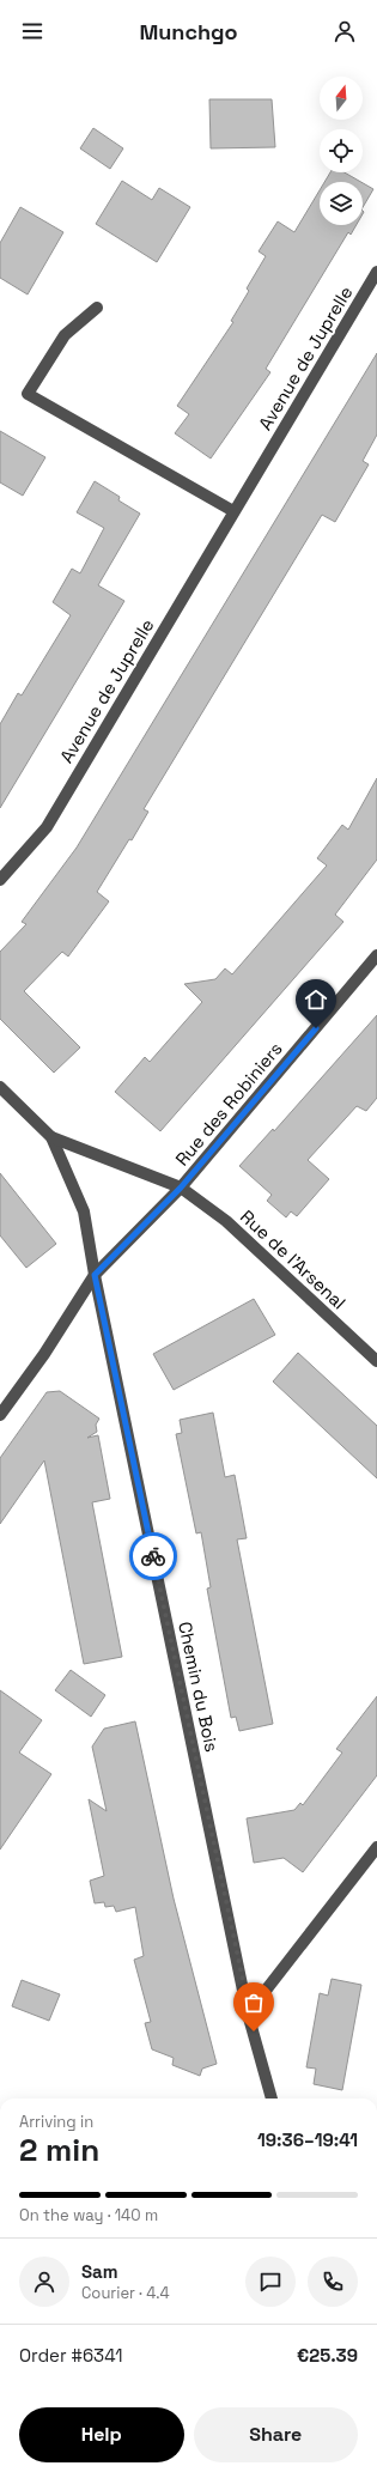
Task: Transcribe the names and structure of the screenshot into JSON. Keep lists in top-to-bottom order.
{
  "streets": {
    "street": [
      "Avenue de Juprelle",
      "Rue des Robiniers",
      "Rue de l'Arsenal",
      "Chemin du Bois"
    ]
  },
  "crossings": [
    ["Rue des Robiniers", "Rue de l'Arsenal"],
    ["Rue des Robiniers", "Chemin du Bois"],
    ["Rue de l'Arsenal", "Chemin du Bois"]
  ],
  "north": "top",
  "page": {
    "header": "Munchgo",
    "heading": ["2 min", "Arriving in", "19:36–19:41"],
    "panel": [
      "Sam",
      "Courier · 4.4",
      "Order #6341",
      "€25.39"
    ],
    "bar": "On the way · 140 m",
    "buttons": ["Help", "Share"]
  }
}
